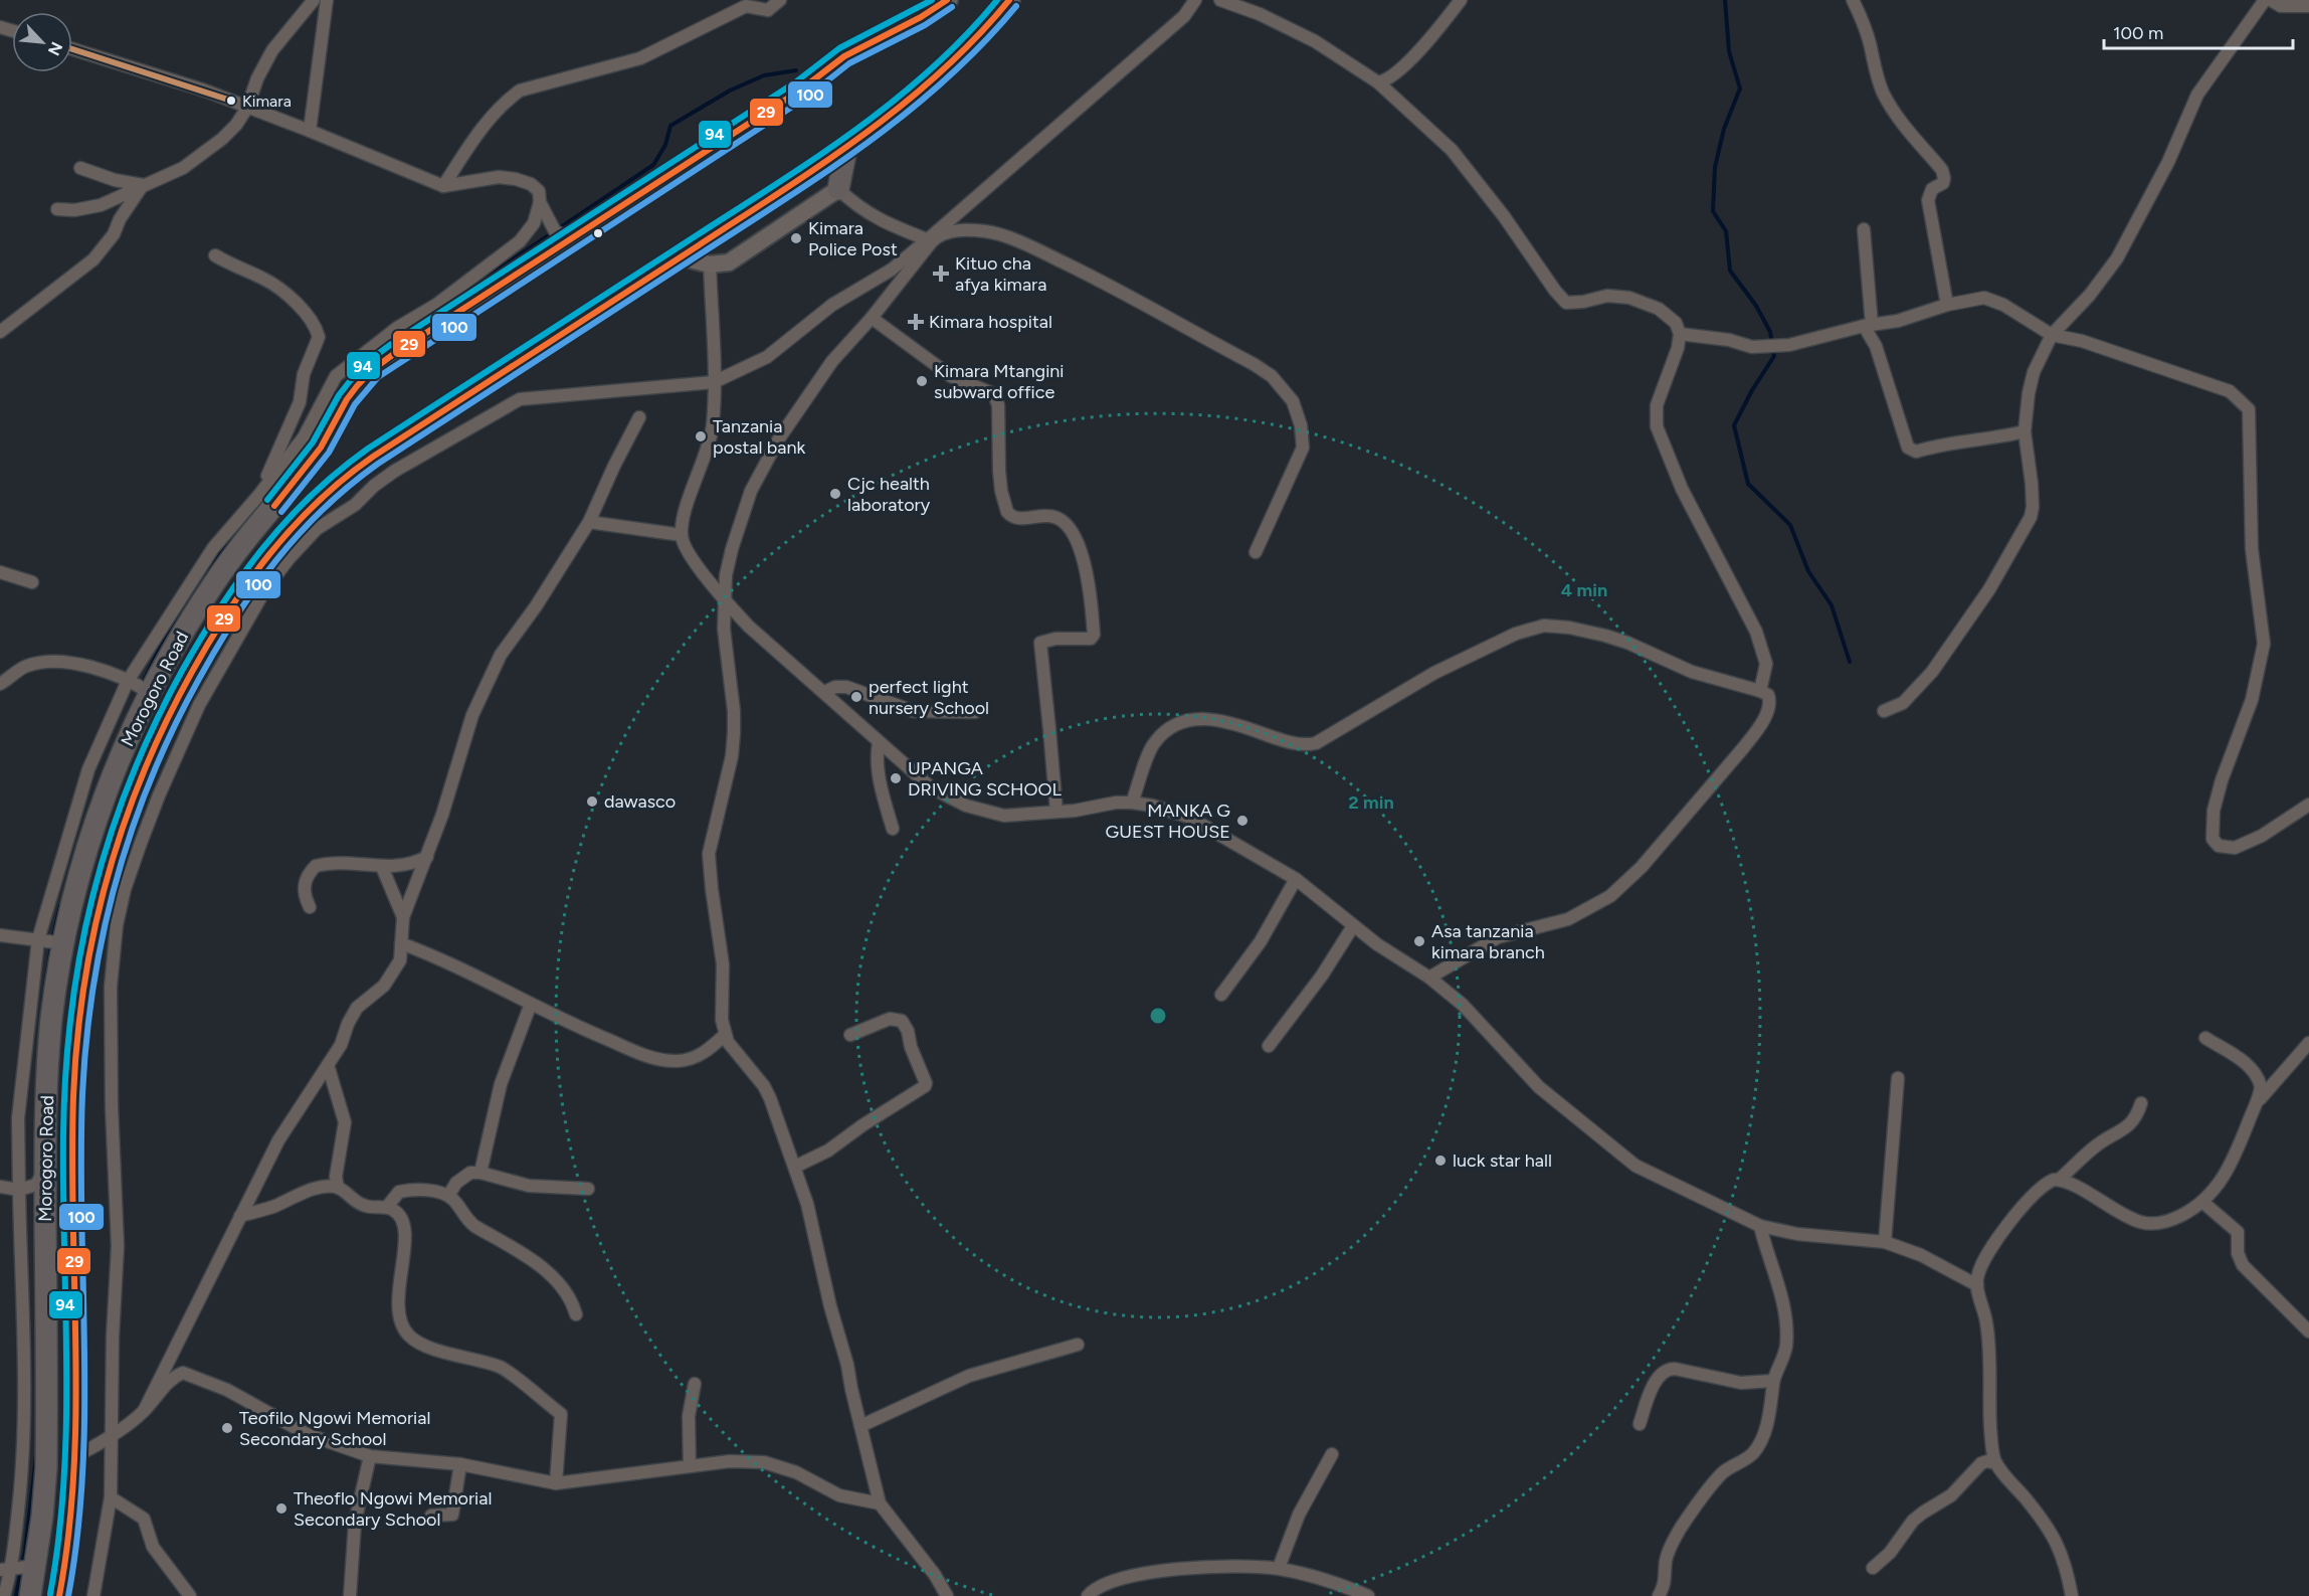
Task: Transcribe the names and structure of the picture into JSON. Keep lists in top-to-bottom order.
{
  "streets": {
    "highway": ["Morogoro Road"]
  },
  "places": {
    "other": [
      "Kimara",
      "Kimara Police Post",
      "Kimara Mtangini subward office",
      "Tanzania postal bank",
      "Cjc health laboratory",
      "perfect light nursery School",
      "UPANGA DRIVING SCHOOL",
      "dawasco",
      "MANKA G GUEST HOUSE",
      "Asa tanzania kimara branch",
      "luck star hall",
      "Teofilo Ngowi Memorial Secondary School",
      "Theoflo Ngowi Memorial Secondary School"
    ],
    "health": ["Kituo cha afya kimara", "Kimara hospital"]
  },
  "lines": ["transit line 29", "transit line 94", "transit line 100"],
  "scale_bar": "100 m",
  "north": "bottom right",
  "rings": ["4 min", "2 min"]
}
